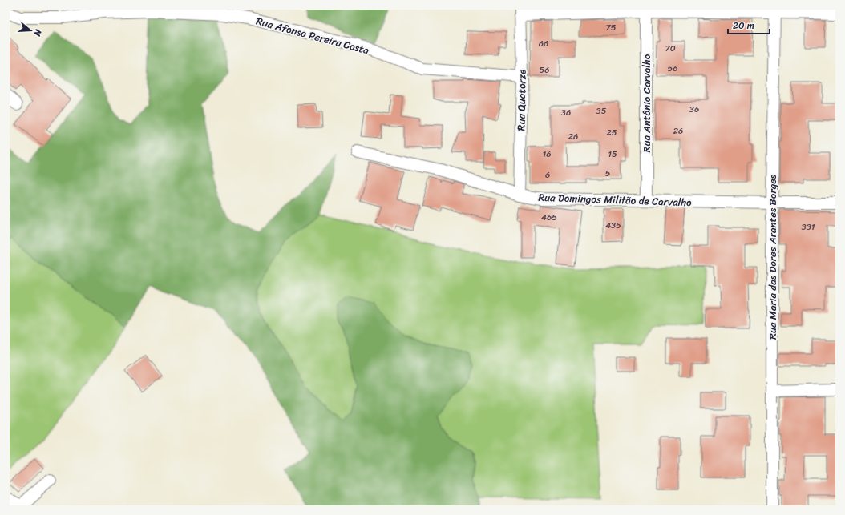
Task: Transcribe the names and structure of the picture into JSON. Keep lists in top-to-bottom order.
{
  "streets": {
    "street": [
      "Rua Afonso Pereira Costa",
      "Rua Quatorze",
      "Rua Antônio Carvalho",
      "Rua Domingos Militão de Carvalho",
      "Rua Maria das Dores Arantes Borges"
    ]
  },
  "crossings": [
    ["Rua Afonso Pereira Costa", "Rua Quatorze"],
    ["Rua Quatorze", "Rua Domingos Militão de Carvalho"],
    ["Rua Antônio Carvalho", "Rua Domingos Militão de Carvalho"],
    ["Rua Domingos Militão de Carvalho", "Rua Maria das Dores Arantes Borges"]
  ],
  "house_numbers": [
    "75",
    "66",
    "70",
    "56",
    "56",
    "36",
    "35",
    "36",
    "26",
    "25",
    "26",
    "16",
    "15",
    "5",
    "6",
    "465",
    "435",
    "331"
  ],
  "scale_bar": "20 m",
  "north": "right"
}
